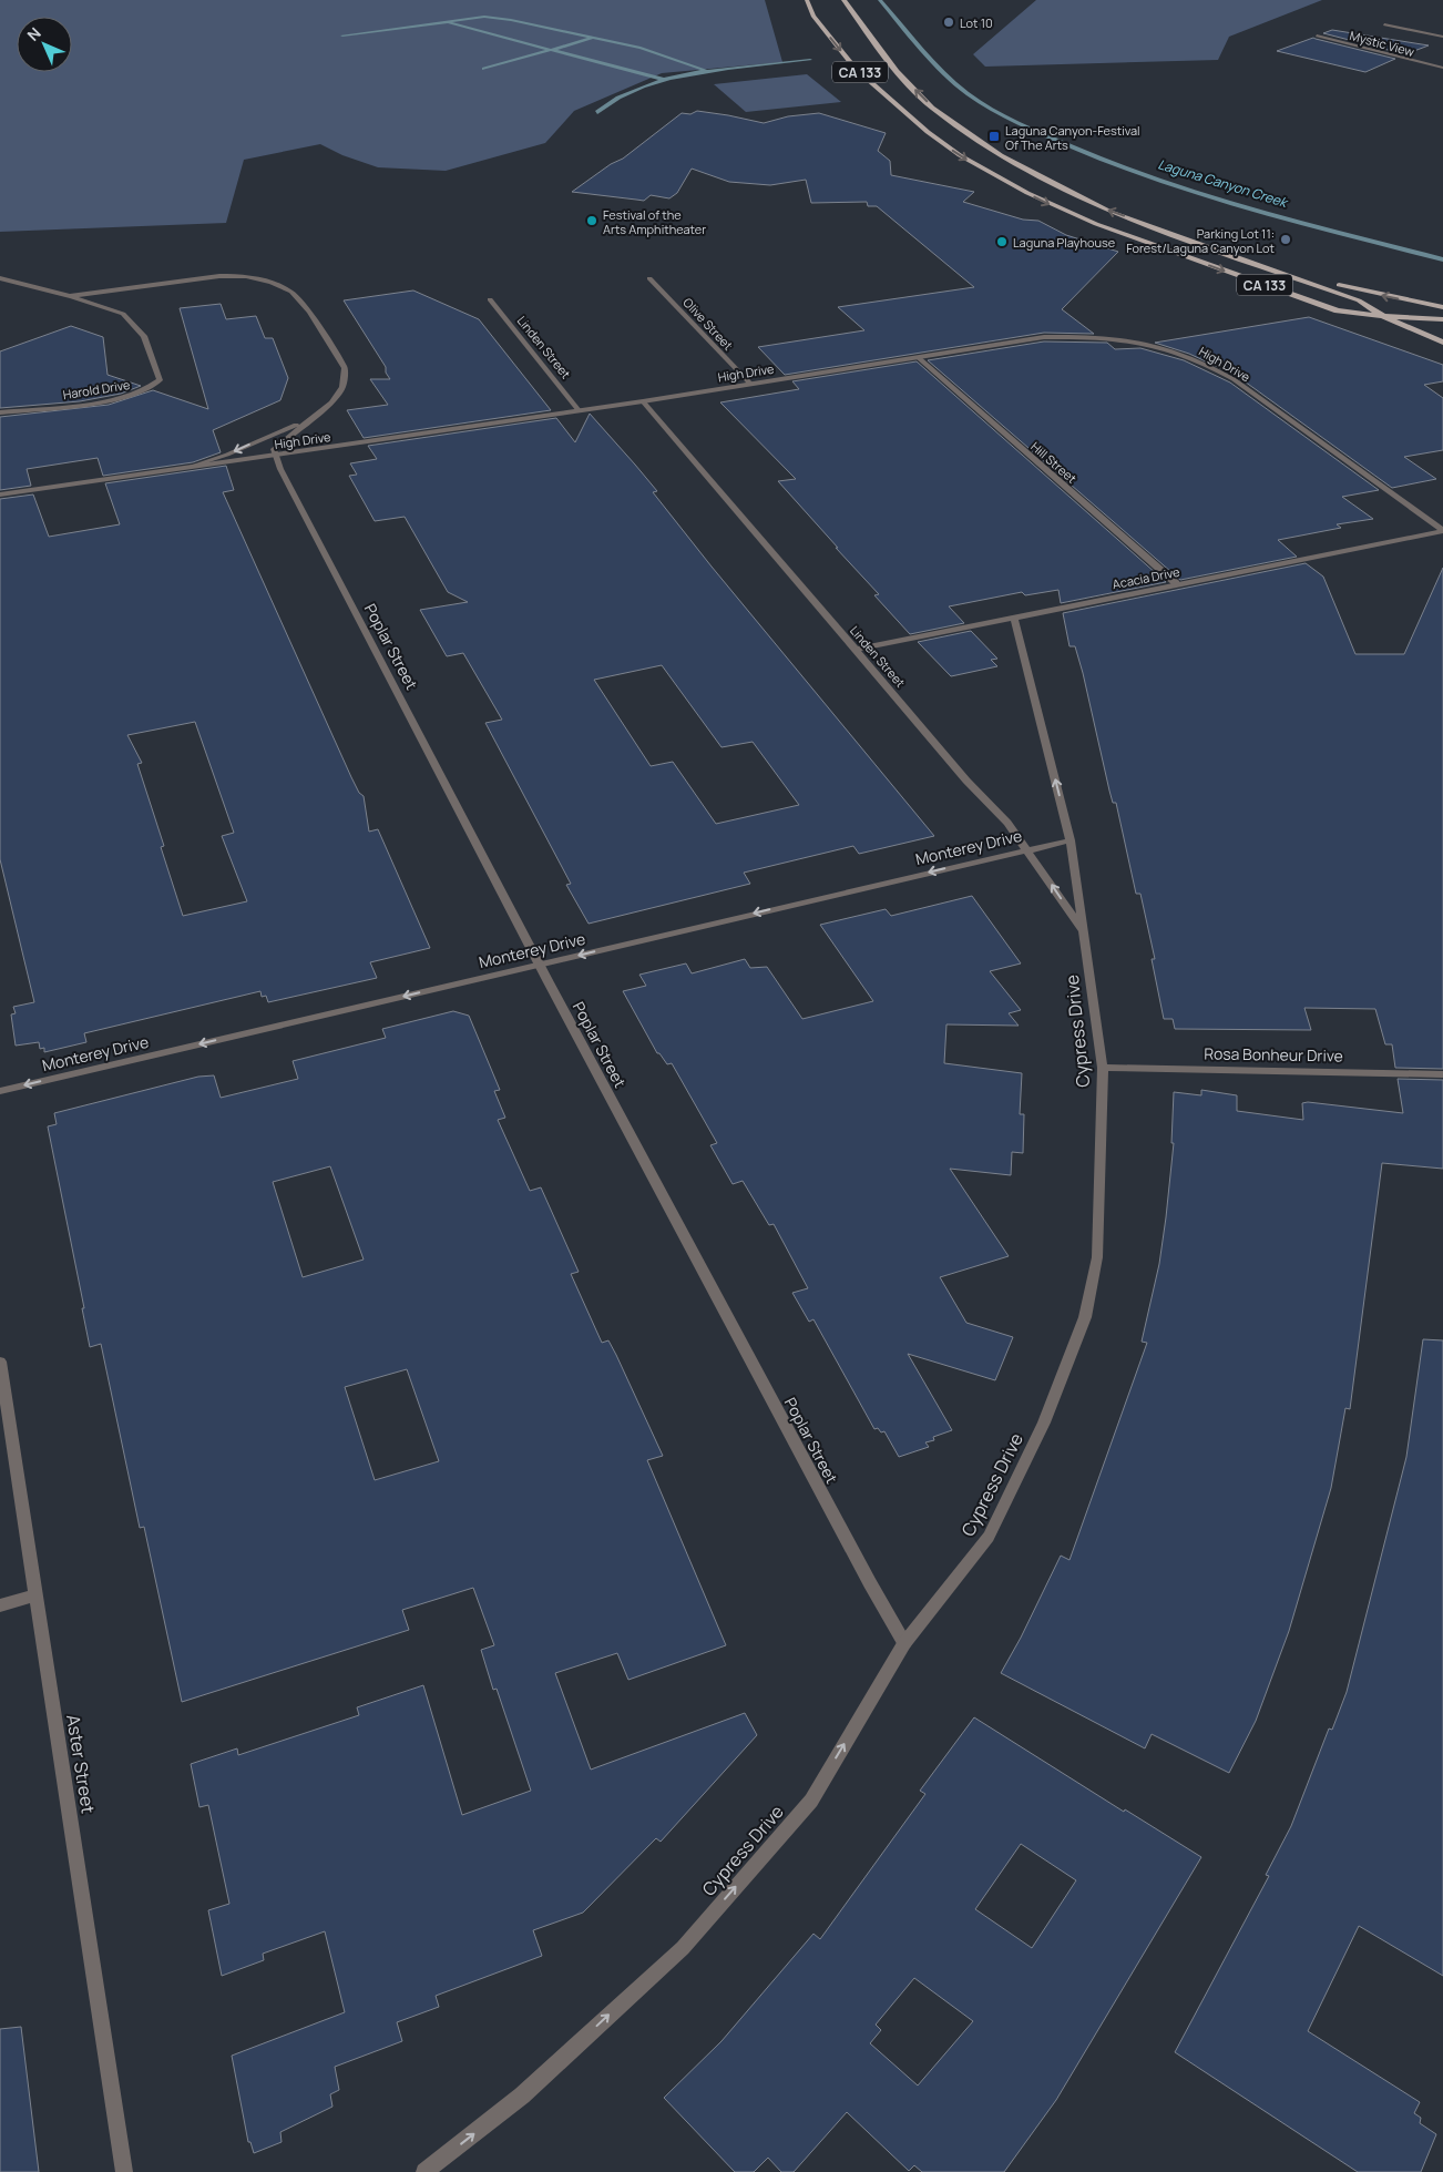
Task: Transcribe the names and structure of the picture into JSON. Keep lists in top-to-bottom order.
{
  "streets": {
    "main road": ["CA 133"],
    "street": [
      "Mystic View",
      "Olive Street",
      "Linden Street",
      "High Drive",
      "Harold Drive",
      "Hill Street",
      "Acacia Drive",
      "Poplar Street",
      "Monterey Drive",
      "Cypress Drive",
      "Rosa Bonheur Drive",
      "Aster Street"
    ]
  },
  "crossings": [
    ["Olive Street", "High Drive"],
    ["Linden Street", "High Drive"],
    ["Linden Street", "Acacia Drive"],
    ["Linden Street", "Monterey Drive"],
    ["Linden Street", "Cypress Drive"],
    ["High Drive", "Hill Street"],
    ["High Drive", "Acacia Drive"],
    ["High Drive", "Poplar Street"],
    ["Hill Street", "Acacia Drive"],
    ["Acacia Drive", "Cypress Drive"],
    ["Poplar Street", "Monterey Drive"],
    ["Poplar Street", "Cypress Drive"],
    ["Monterey Drive", "Cypress Drive"],
    ["Cypress Drive", "Rosa Bonheur Drive"]
  ],
  "one_way": ["Monterey Drive", "Cypress Drive"],
  "water": ["Laguna Canyon Creek"],
  "places": {
    "other": [
      "Lot 10",
      "Festival of the Arts Amphitheater",
      "Parking Lot 11: Forest/Laguna Canyon Lot",
      "Laguna Playhouse"
    ],
    "transit": ["Laguna Canyon-Festival Of The Arts"]
  },
  "north": "top left"
}
